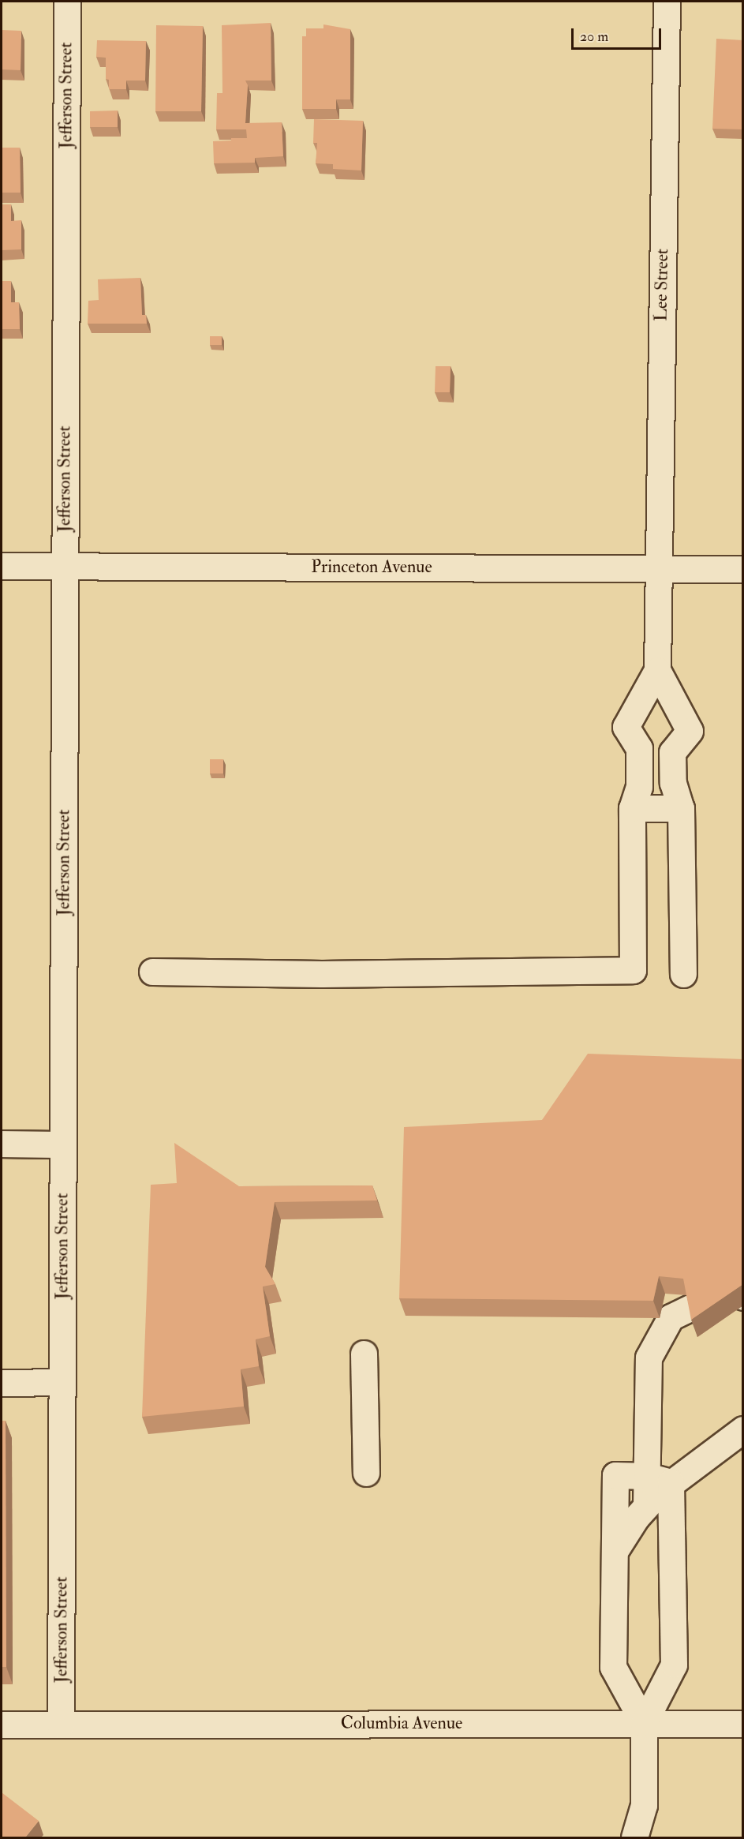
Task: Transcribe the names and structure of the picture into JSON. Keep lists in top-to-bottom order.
{
  "streets": {
    "street": [
      "Jefferson Street",
      "Lee Street",
      "Princeton Avenue",
      "Columbia Avenue"
    ]
  },
  "crossings": [
    ["Jefferson Street", "Princeton Avenue"],
    ["Jefferson Street", "Columbia Avenue"],
    ["Lee Street", "Princeton Avenue"]
  ],
  "scale_bar": "20 m"
}
